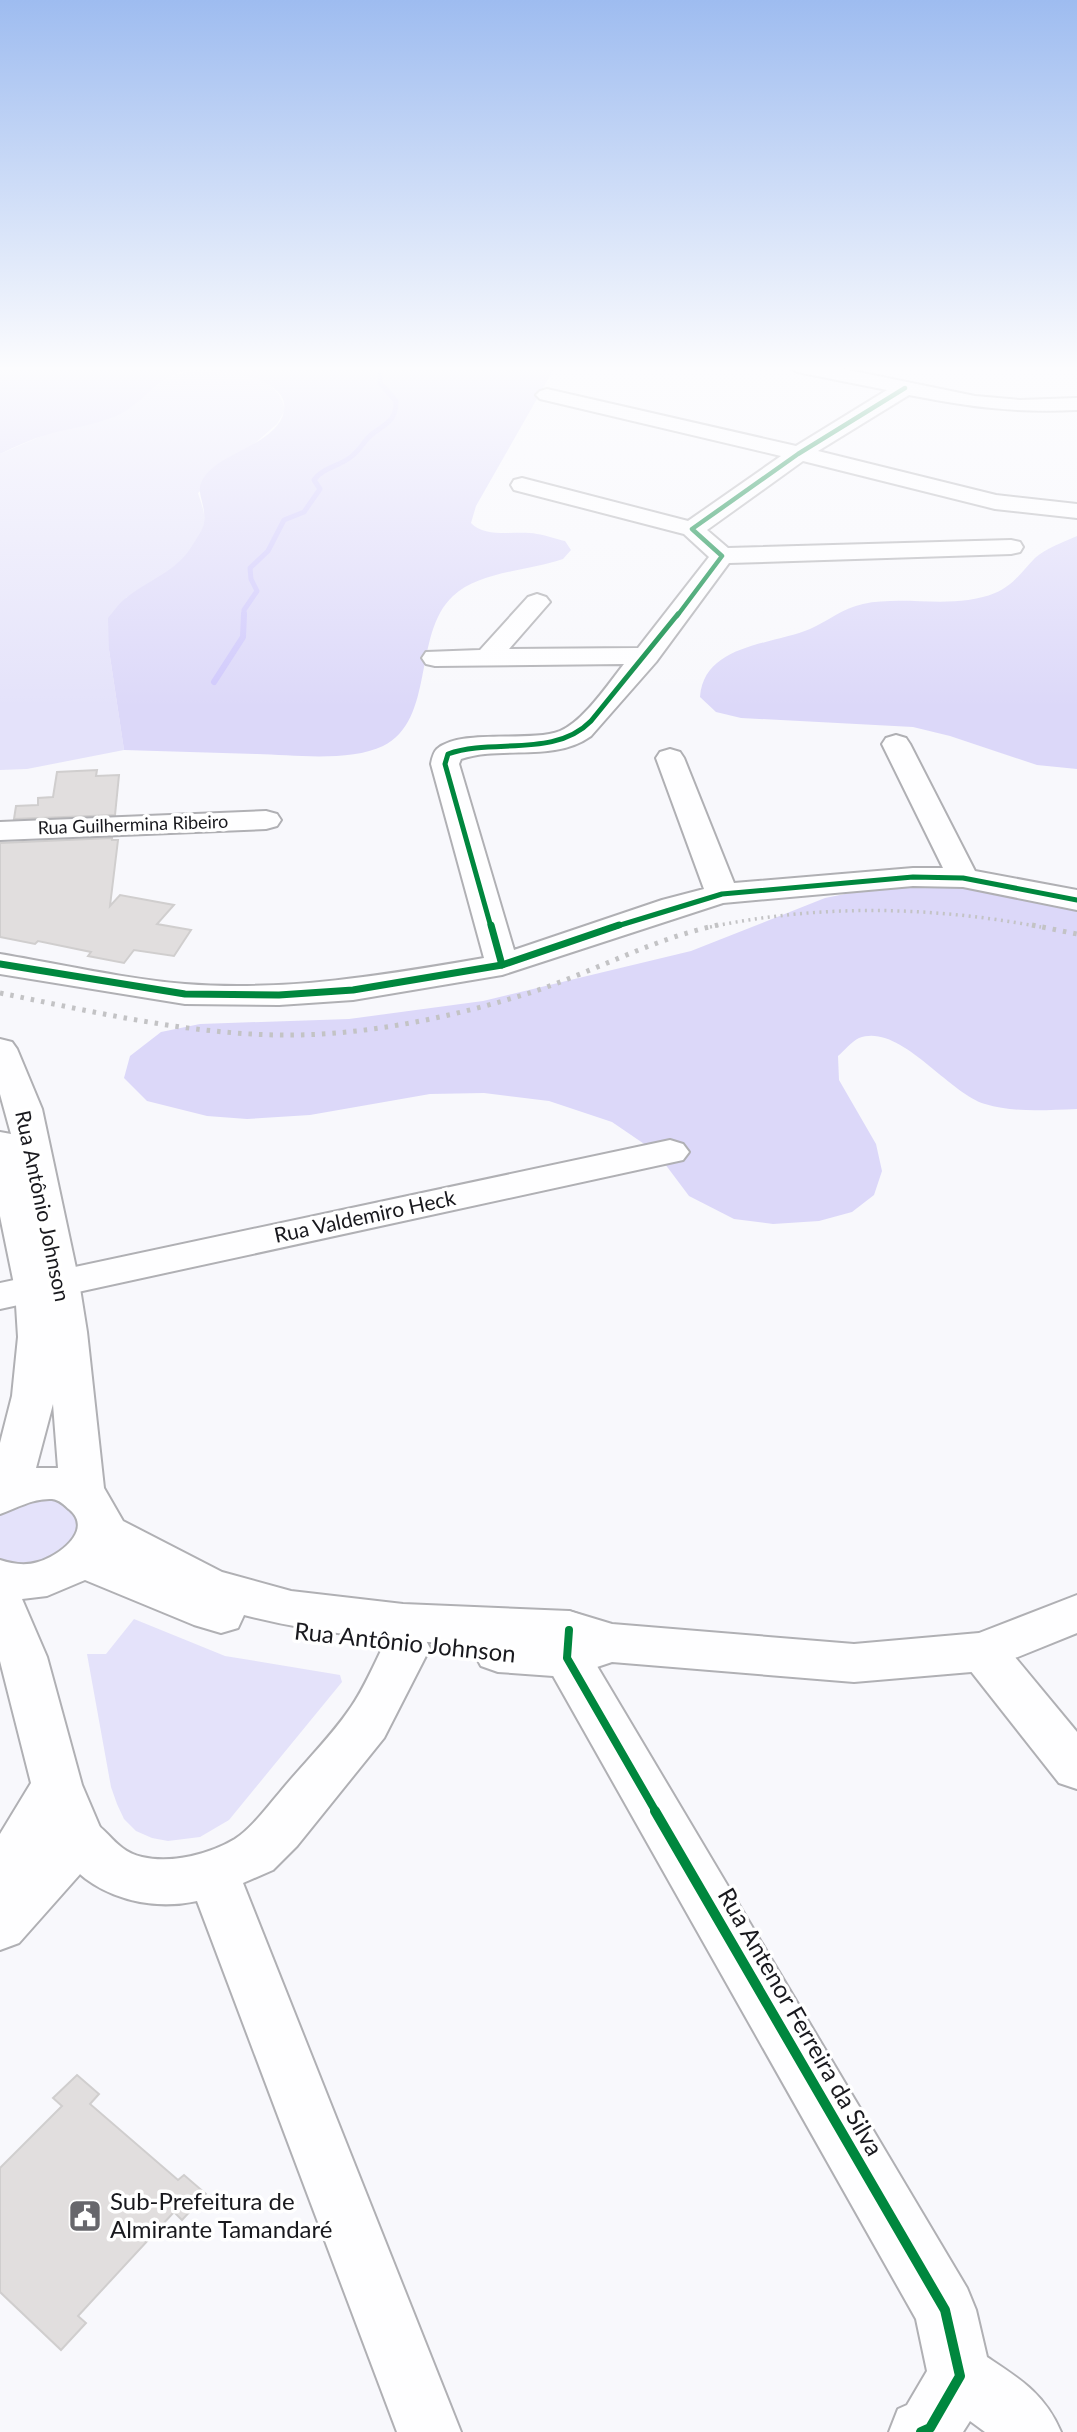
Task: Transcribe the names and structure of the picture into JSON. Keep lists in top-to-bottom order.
{
  "streets": {
    "street": [
      "Rua Guilhermina Ribeiro",
      "Rua Antônio Johnson",
      "Rua Valdemiro Heck",
      "Rua Antenor Ferreira da Silva"
    ]
  },
  "crossings": [
    ["Rua Antônio Johnson", "Rua Valdemiro Heck"],
    ["Rua Antônio Johnson", "Rua Antenor Ferreira da Silva"]
  ],
  "places": {
    "public building": ["Sub-Prefeitura de Almirante Tamandaré"]
  }
}
